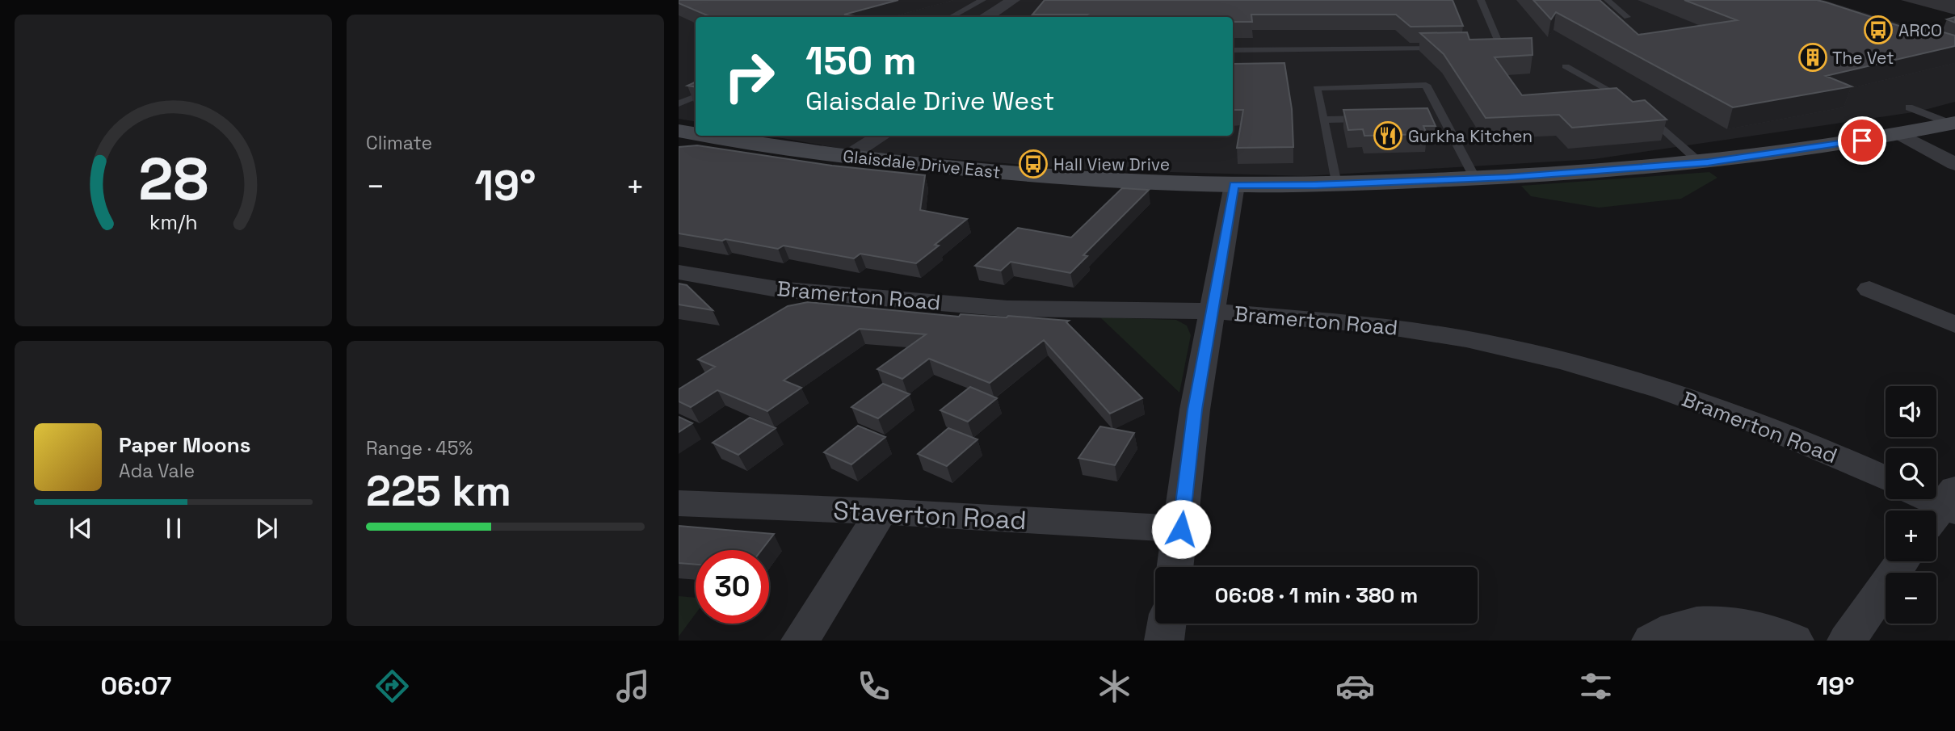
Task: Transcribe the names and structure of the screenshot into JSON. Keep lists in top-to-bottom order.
{
  "streets": {
    "street": ["Glaisdale Drive East", "Bramerton Road", "Staverton Road"]
  },
  "places": {
    "bus stop": ["ARCO", "Hall View Drive"],
    "building": ["The Vet"],
    "restaurant": ["Gurkha Kitchen"]
  },
  "page": {
    "tile": [
      "Climate",
      ["Range · 45%", "225 km"]
    ],
    "turn": ["150 m", "Glaisdale Drive West"],
    "heat": ["−", "19°", "+"],
    "map_buttons": ["+", "−"],
    "song": ["Paper Moons", "Ada Vale"],
    "limit": "30",
    "trip": "06:08 · 1 min · 380 m",
    "tabs": ["06:07", "19°"],
    "gauge": ["28", "km/h"]
  }
}
